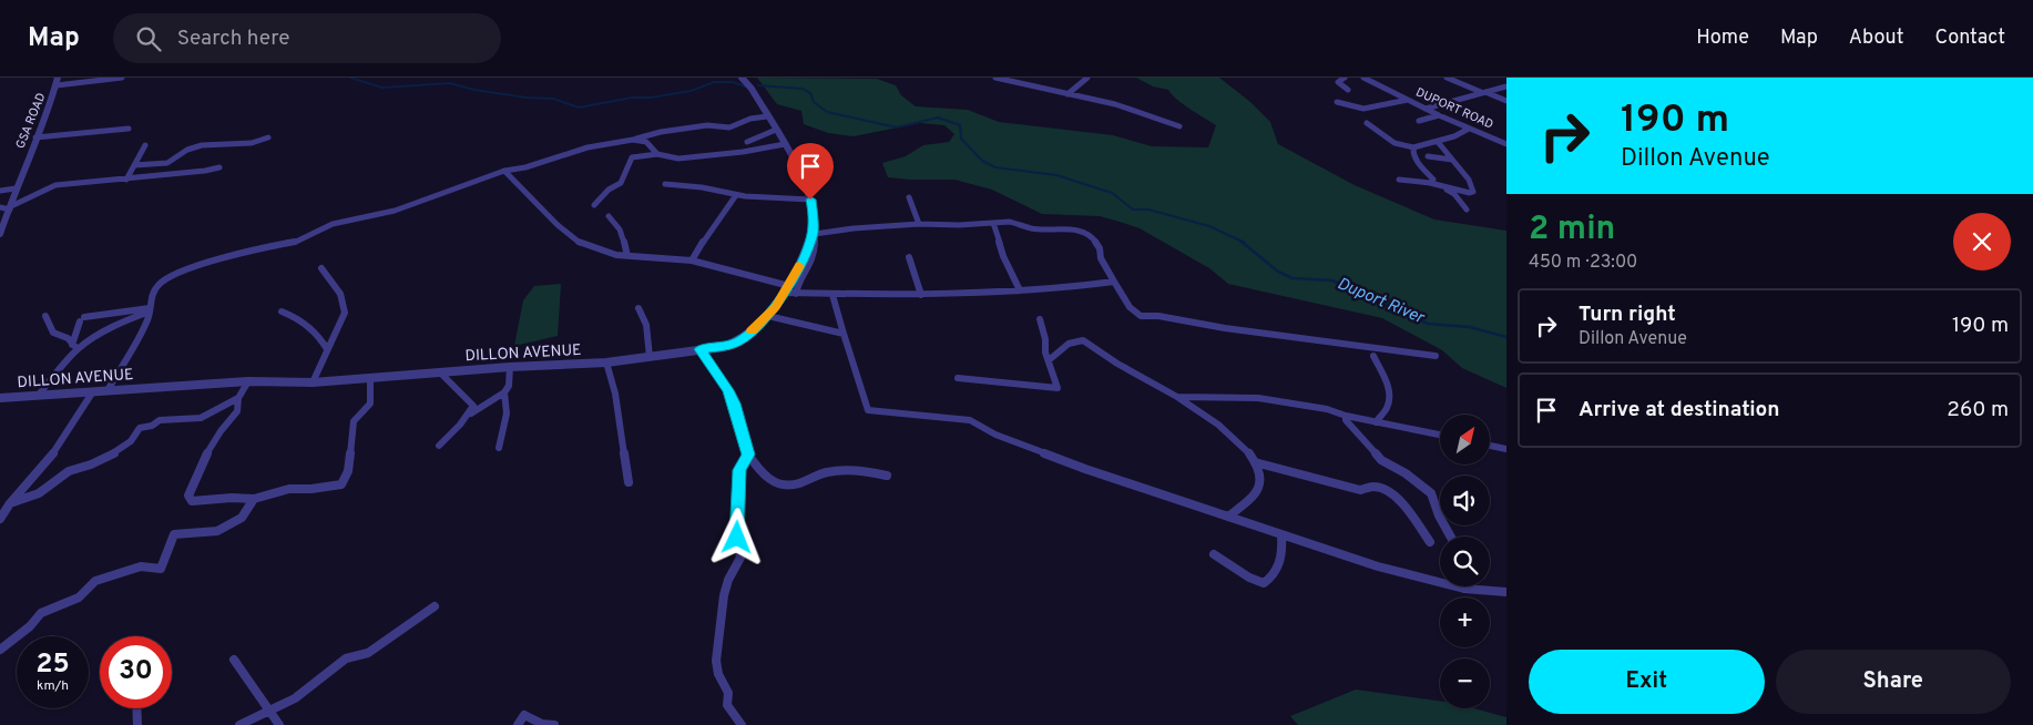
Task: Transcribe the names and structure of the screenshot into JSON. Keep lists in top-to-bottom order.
{
  "streets": {
    "street": ["DUPORT ROAD", "GSA ROAD", "DILLON AVENUE"]
  },
  "water": ["Duport River"],
  "north": "top right",
  "page": {
    "header": "Map",
    "search": "Search here",
    "nav": [
      "Home",
      "Map",
      "About",
      "Contact"
    ],
    "turn": ["190 m", "Dillon Avenue"],
    "heading": ["2 min", "450 m · 23:00"],
    "list": [
      {
        "name": "Turn right",
        "note": "Dillon Avenue",
        "value": "190 m"
      },
      {
        "name": "Arrive at destination",
        "value": "260 m"
      }
    ],
    "map_buttons": ["+", "−"],
    "speed": "25 km/h",
    "limit": "30",
    "buttons": ["Exit", "Share"]
  }
}
